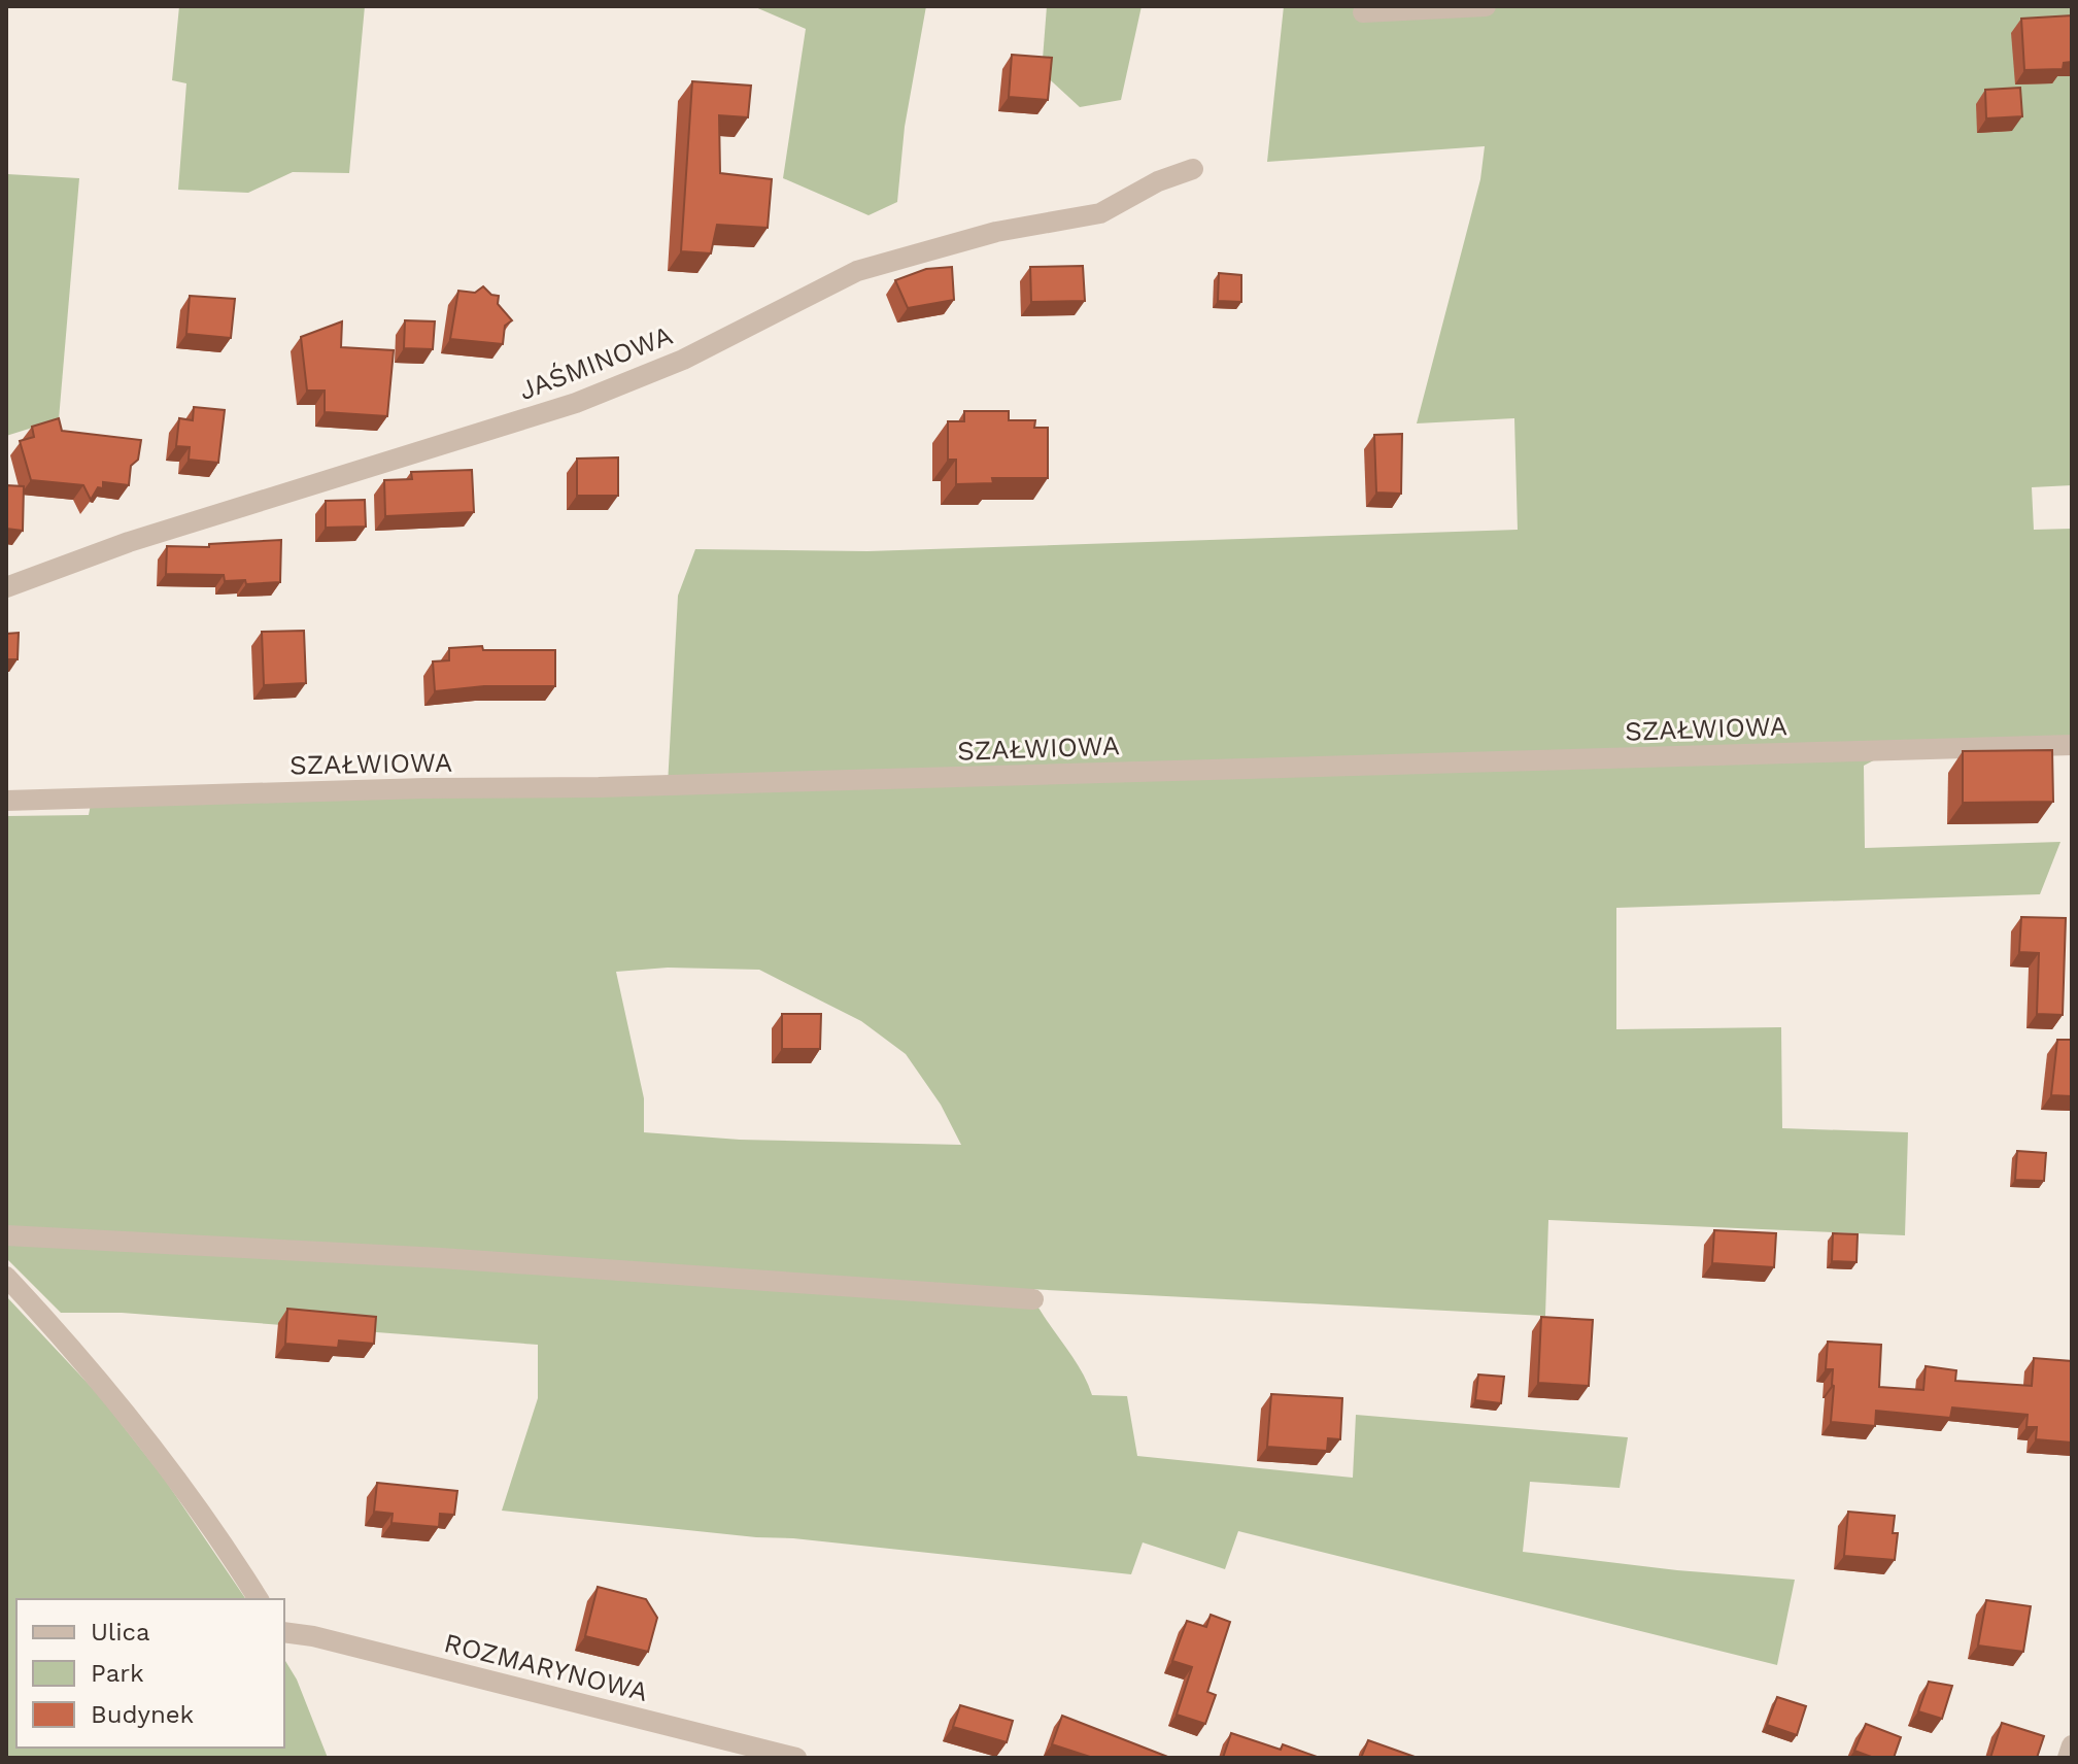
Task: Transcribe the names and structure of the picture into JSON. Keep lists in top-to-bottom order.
{
  "streets": {
    "street": ["JAŚMINOWA", "SZAŁWIOWA", "ROZMARYNOWA"]
  },
  "legend": ["Ulica", "Park", "Budynek"]
}
